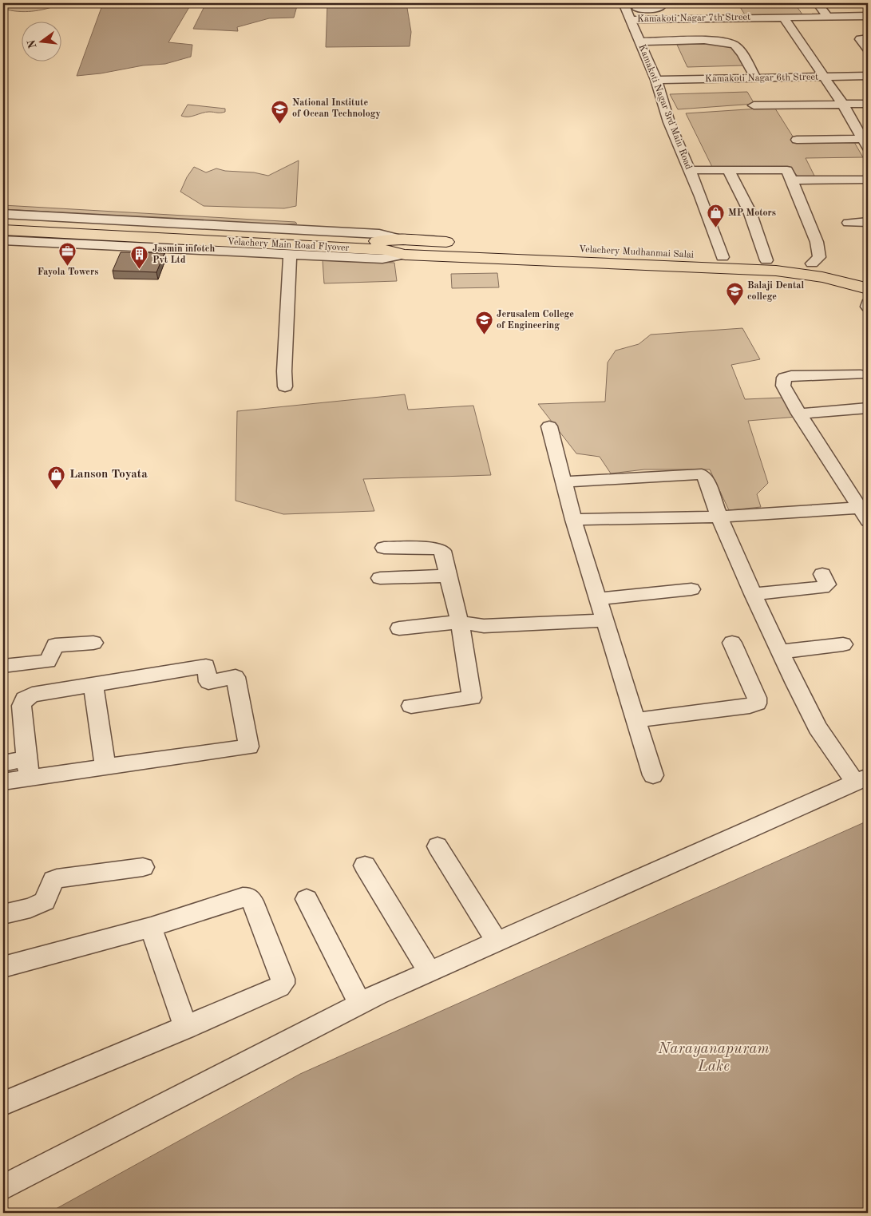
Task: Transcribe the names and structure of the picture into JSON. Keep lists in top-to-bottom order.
{
  "streets": {
    "main road": ["Velachery Main Road Flyover", "Velachery Mudhanmai Salai"],
    "street": ["Kamakoti Nagar 7th Street", "Kamakoti Nagar 6th Street", "Kamakoti Nagar 3rd Main Road"]
  },
  "crossings": [
    ["Kamakoti Nagar 7th Street", "Kamakoti Nagar 3rd Main Road"],
    ["Kamakoti Nagar 6th Street", "Kamakoti Nagar 3rd Main Road"],
    ["Kamakoti Nagar 3rd Main Road", "Velachery Mudhanmai Salai"],
    ["Velachery Main Road Flyover", "Velachery Mudhanmai Salai"]
  ],
  "water": ["Narayanapuram Lake"],
  "places": {
    "school or university": ["National Institute of Ocean Technology", "Balaji Dental college", "Jerusalem College of Engineering"],
    "shop": ["MP Motors", "Lanson Toyata"],
    "office": ["Fayola Towers"],
    "building": ["Jasmin infotch Pvt Ltd"]
  },
  "north": "left"
}
